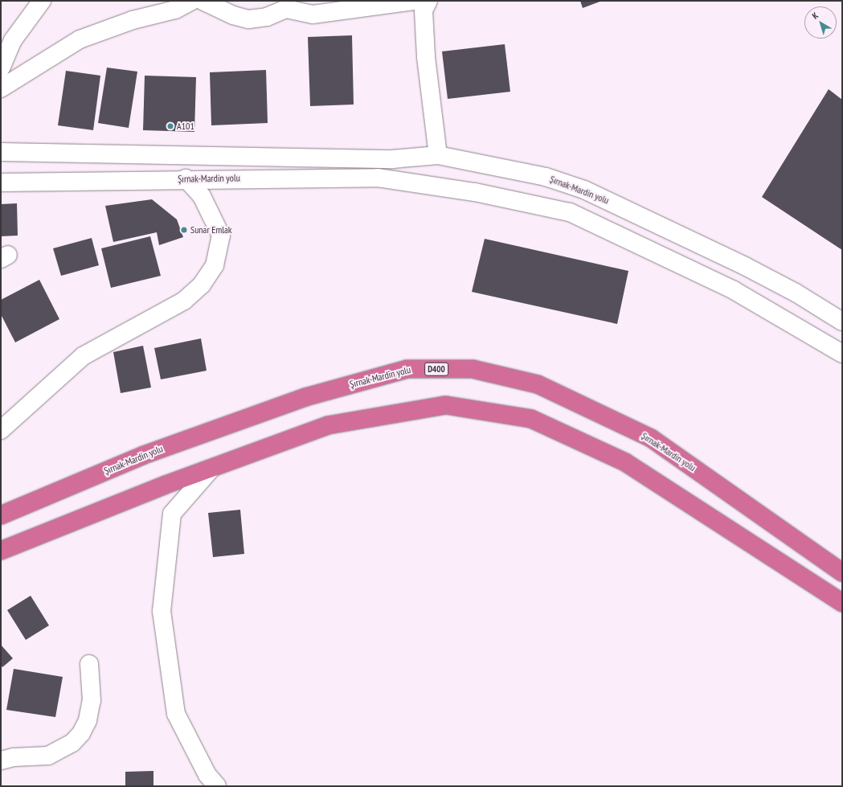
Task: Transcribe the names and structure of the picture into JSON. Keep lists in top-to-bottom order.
{
  "streets": {
    "highway": ["Şırnak-Mardin yolu", "D400"]
  },
  "places": ["A101", "Sunar Emlak"],
  "north": "top left"
}
